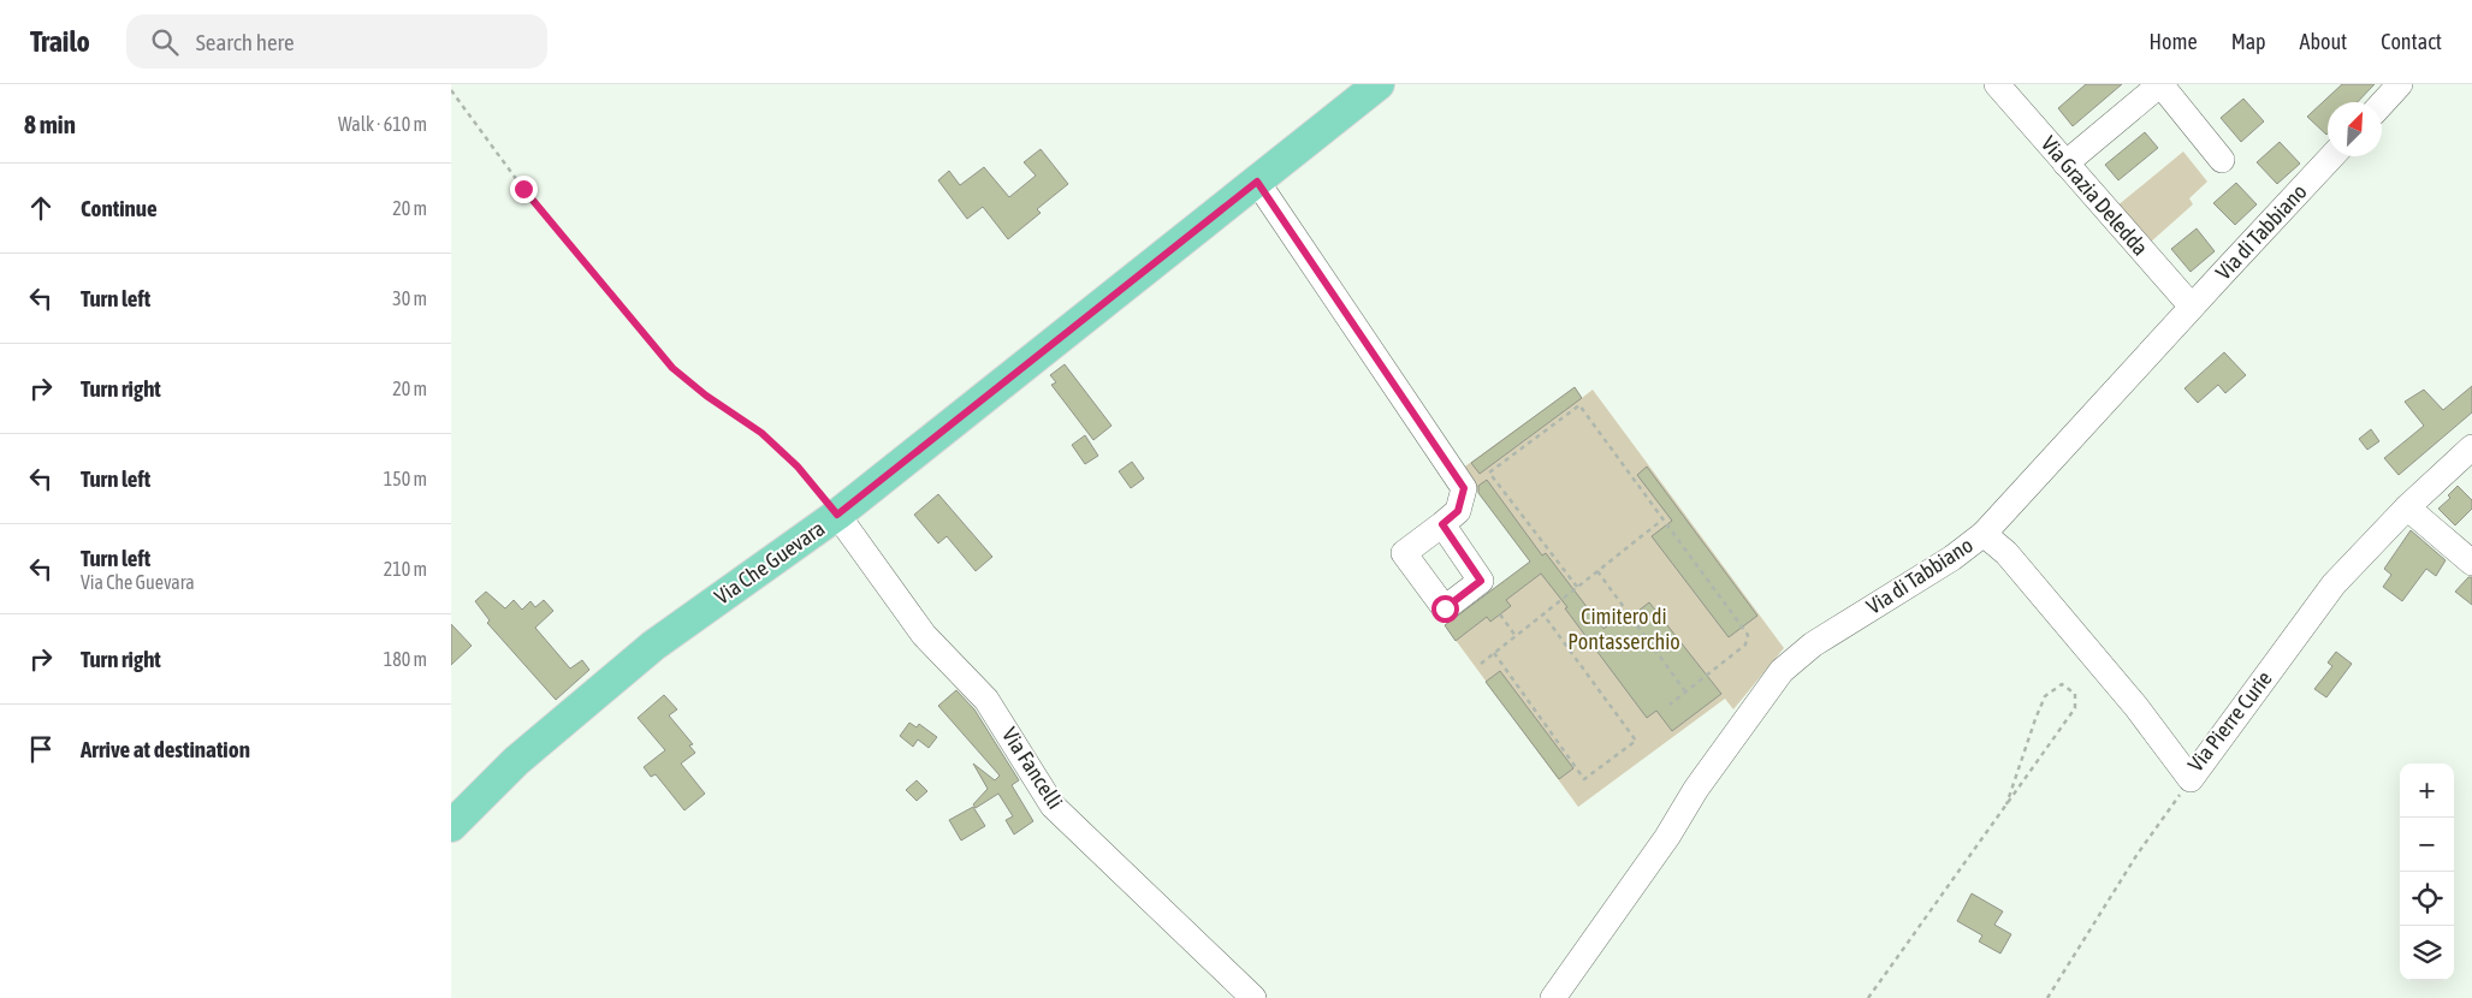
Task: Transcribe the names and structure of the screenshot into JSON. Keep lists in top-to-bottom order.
{
  "streets": {
    "main road": ["Via Che Guevara"],
    "street": [
      "Via Grazia Deledda",
      "Via di Tabbiano",
      "Via Pierre Curie",
      "Via Fancelli"
    ]
  },
  "crossings": [
    ["Via Grazia Deledda", "Via di Tabbiano"],
    ["Via di Tabbiano", "Via Pierre Curie"],
    ["Via Che Guevara", "Via Fancelli"]
  ],
  "parks": ["Cimitero di Pontasserchio"],
  "north": "top right",
  "page": {
    "header": "Trailo",
    "search": "Search here",
    "nav": [
      "Home",
      "Map",
      "About",
      "Contact"
    ],
    "heading": ["8 min", "Walk · 610 m"],
    "list": [
      ["Continue", "20 m"],
      ["Turn left", "30 m"],
      ["Turn right", "20 m"],
      ["Turn left", "150 m"],
      ["Turn left", "Via Che Guevara", "210 m"],
      ["Turn right", "180 m"],
      "Arrive at destination"
    ],
    "map_buttons": ["+", "−"]
  }
}
